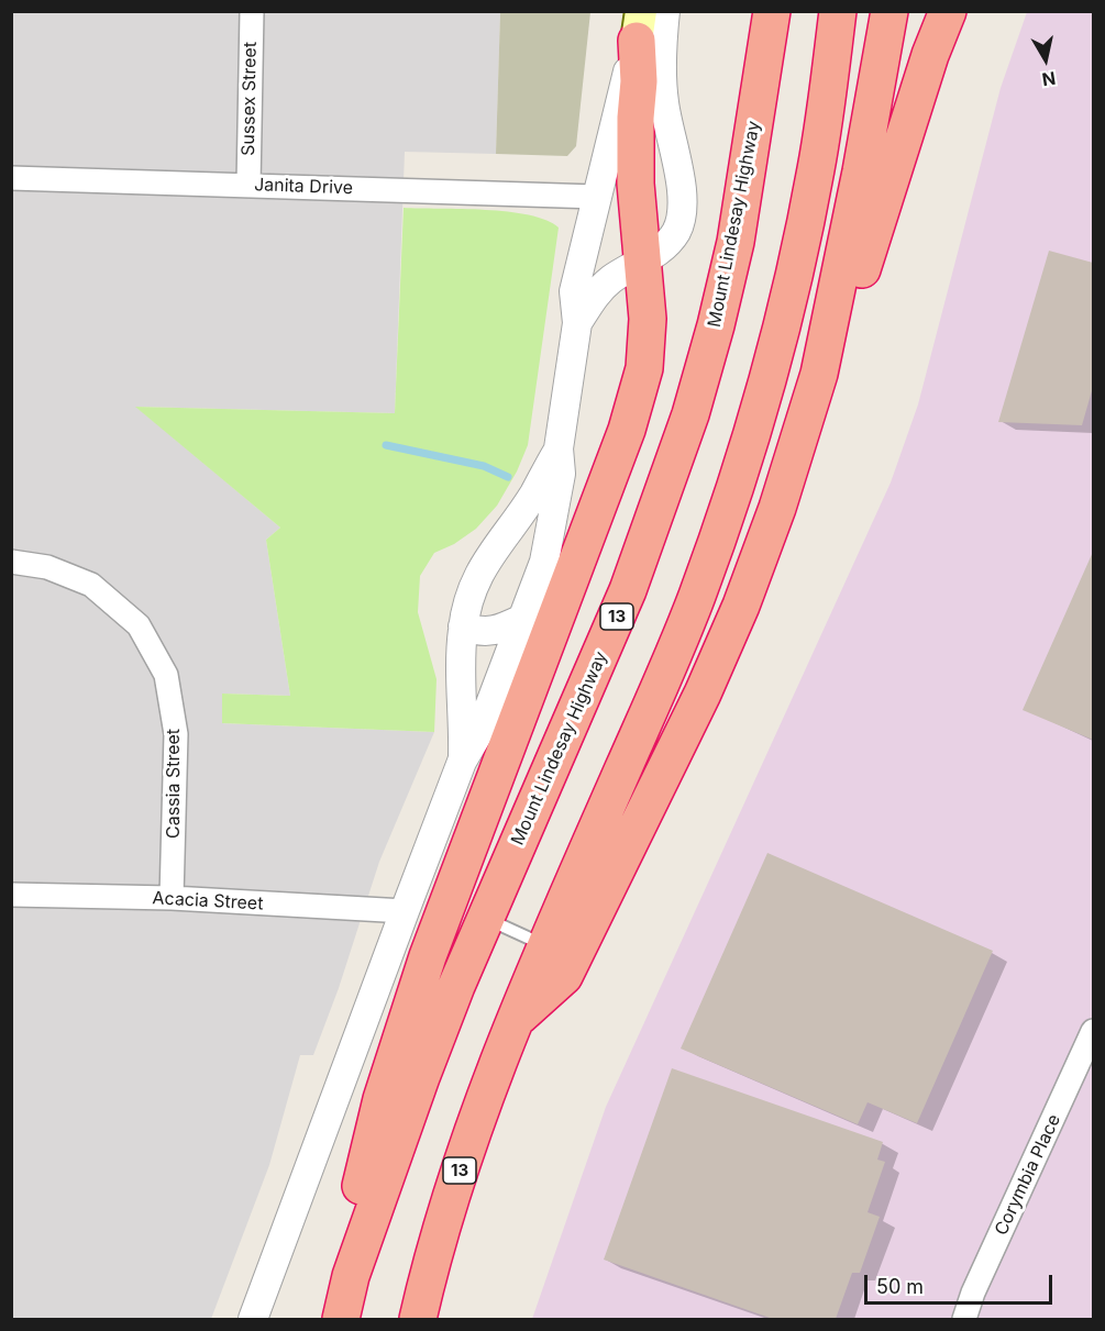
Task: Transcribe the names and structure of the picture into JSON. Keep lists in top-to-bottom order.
{
  "streets": {
    "highway": ["Mount Lindesay Highway", "13"],
    "street": [
      "Sussex Street",
      "Janita Drive",
      "Cassia Street",
      "Acacia Street",
      "Corymbia Place"
    ]
  },
  "crossings": [
    ["Sussex Street", "Janita Drive"],
    ["Cassia Street", "Acacia Street"]
  ],
  "scale_bar": "50 m",
  "north": "bottom"
}
